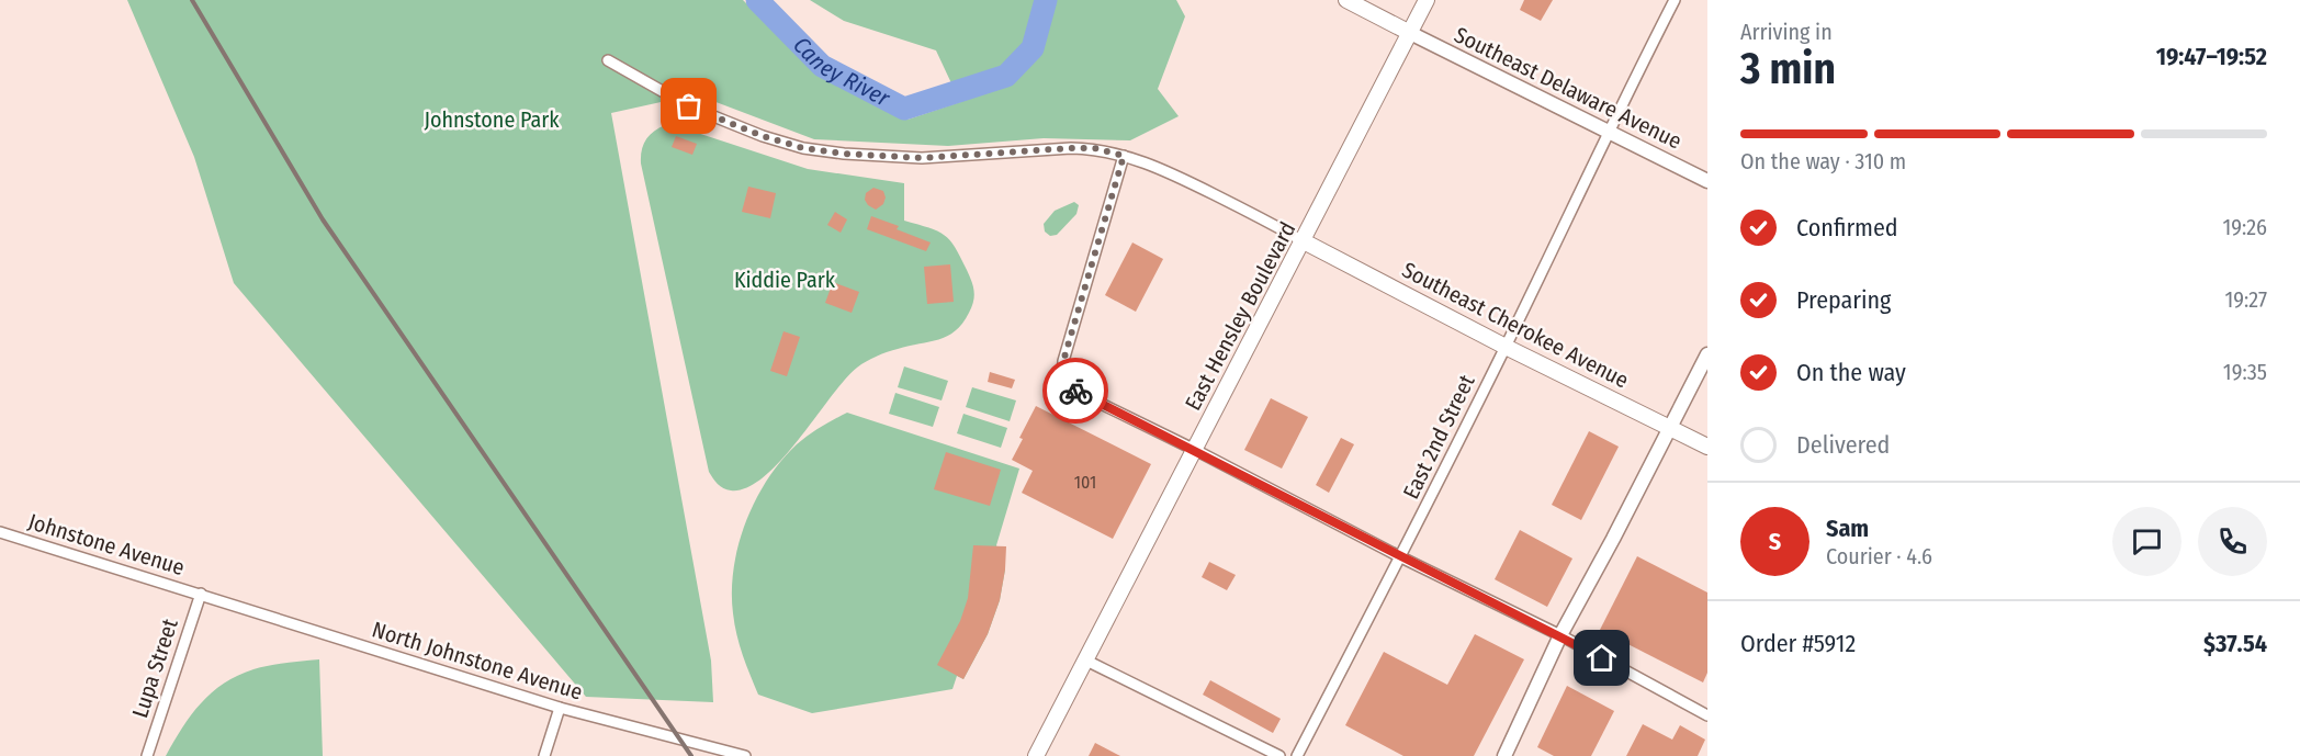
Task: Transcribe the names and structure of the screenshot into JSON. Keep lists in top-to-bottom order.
{
  "streets": {
    "main road": ["East Hensley Boulevard", "Southeast Cherokee Avenue"],
    "street": [
      "Southeast Delaware Avenue",
      "East 2nd Street",
      "Johnstone Avenue",
      "North Johnstone Avenue",
      "Lupa Street"
    ]
  },
  "crossings": [
    ["Southeast Delaware Avenue", "East Hensley Boulevard"],
    ["Southeast Delaware Avenue", "East 2nd Street"],
    ["East Hensley Boulevard", "Southeast Cherokee Avenue"],
    ["Southeast Cherokee Avenue", "East 2nd Street"],
    ["Johnstone Avenue", "North Johnstone Avenue"],
    ["Johnstone Avenue", "Lupa Street"],
    ["North Johnstone Avenue", "Lupa Street"]
  ],
  "water": ["Caney River"],
  "parks": ["Johnstone Park", "Kiddie Park"],
  "house_numbers": ["101"],
  "page": {
    "heading": ["3 min", "Arriving in", "19:47–19:52"],
    "panel": [
      "Sam",
      "Courier · 4.6",
      "Order #5912",
      "$37.54"
    ],
    "bar": "On the way · 310 m",
    "list": [
      ["Confirmed", "19:26"],
      ["Preparing", "19:27"],
      ["On the way", "19:35"],
      "Delivered"
    ],
    "round": "S"
  }
}
